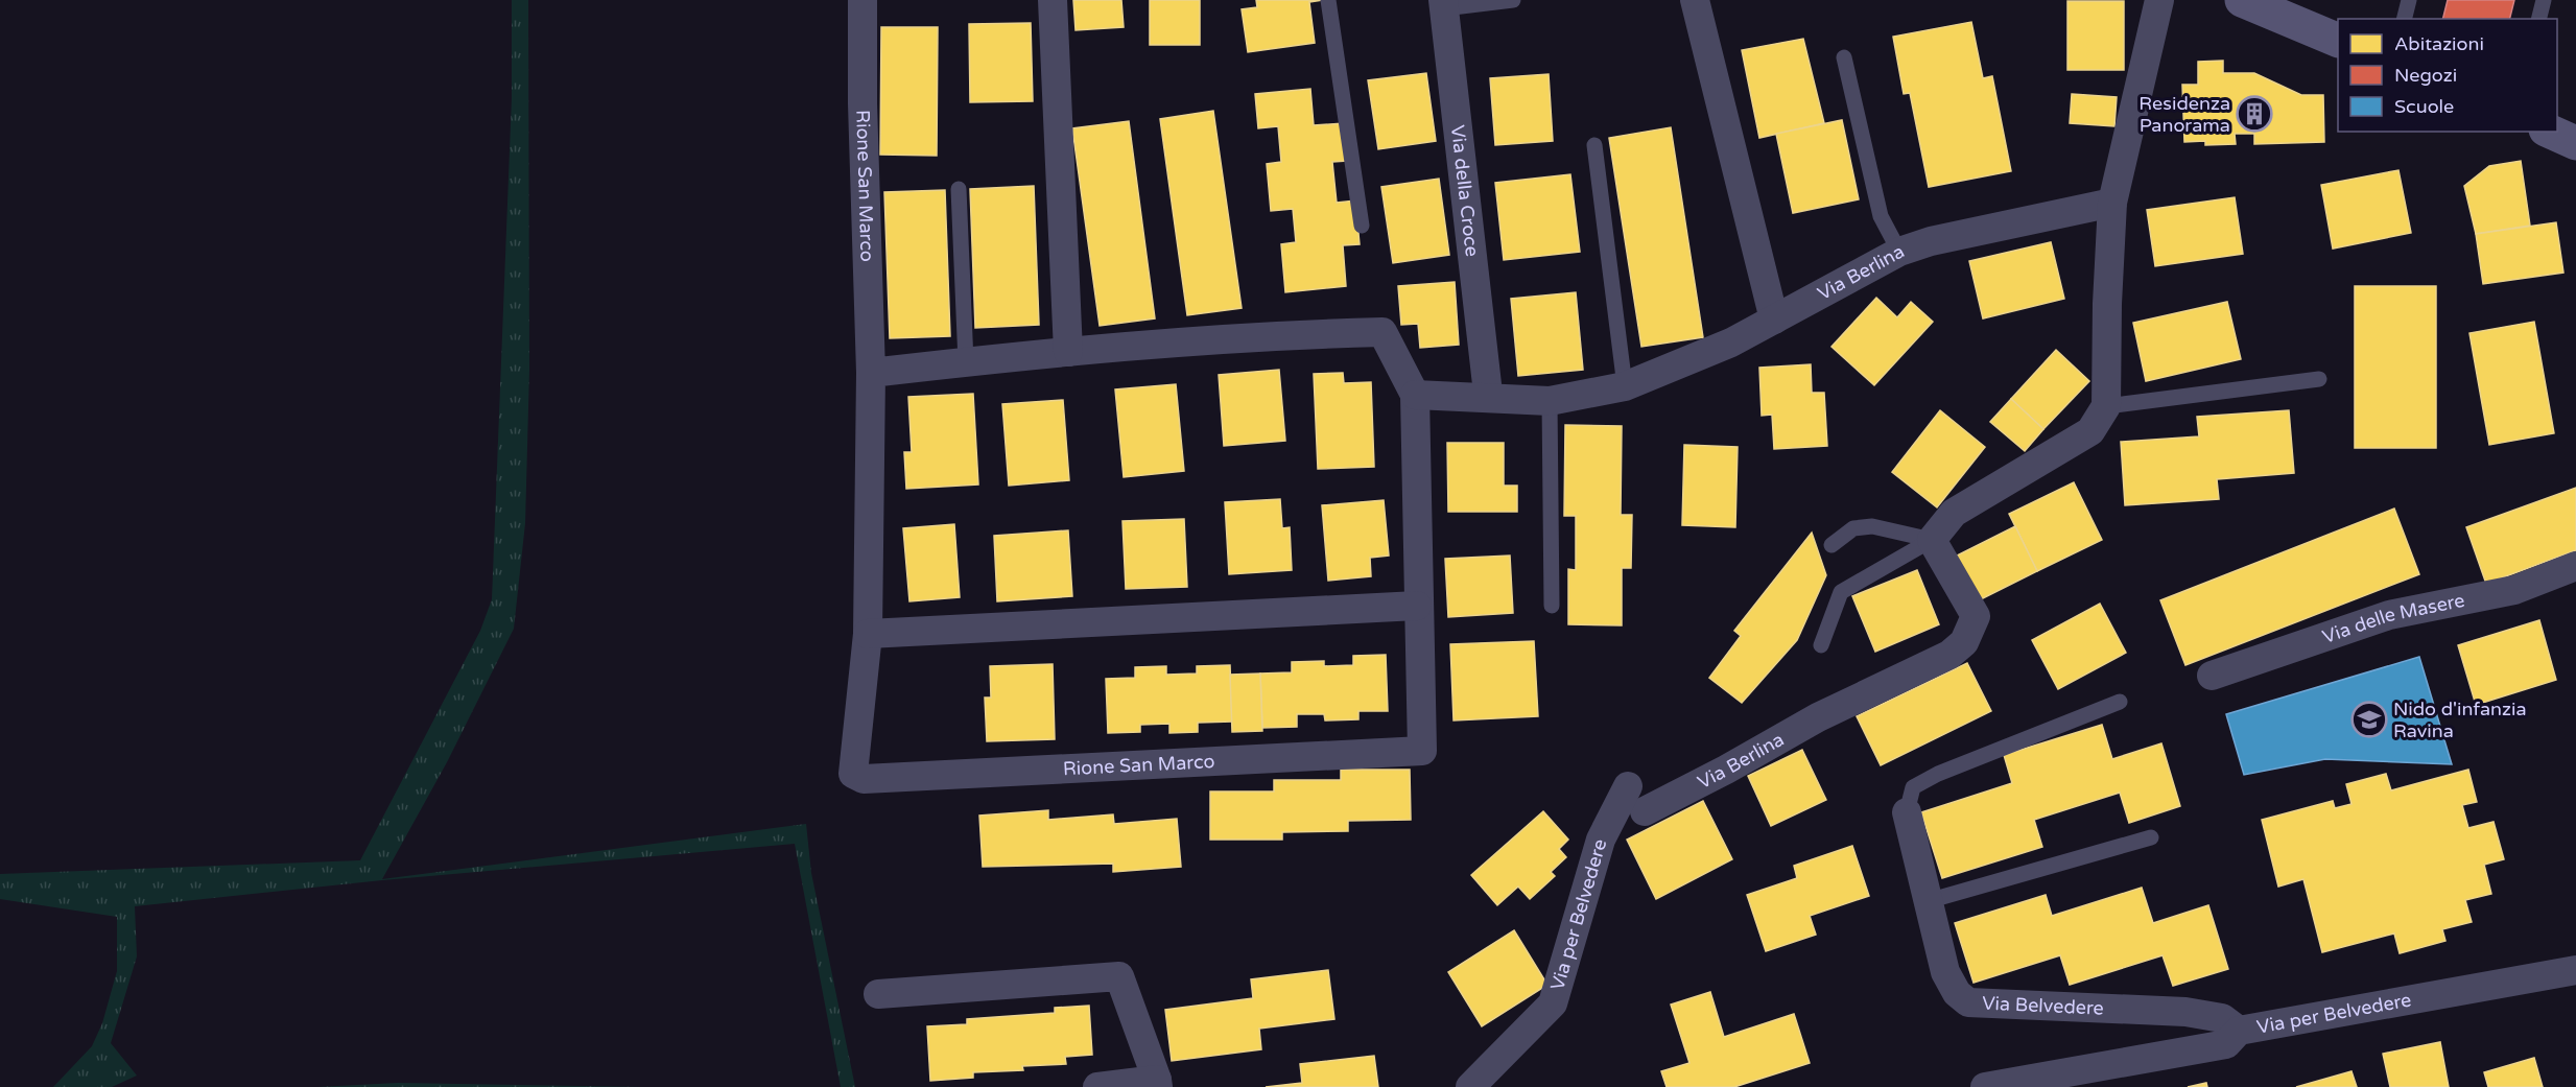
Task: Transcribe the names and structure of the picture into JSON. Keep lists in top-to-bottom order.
{
  "streets": {
    "street": [
      "Rione San Marco",
      "Via della Croce",
      "Via Berlina",
      "Via delle Masere",
      "Via per Belvedere",
      "Via Belvedere"
    ]
  },
  "crossings": [
    ["Via per Belvedere", "Via Belvedere"]
  ],
  "places": {
    "building": ["Residenza Panorama"],
    "school or university": ["Nido d'infanzia Ravina"]
  },
  "legend": ["Abitazioni", "Negozi", "Scuole"]
}
